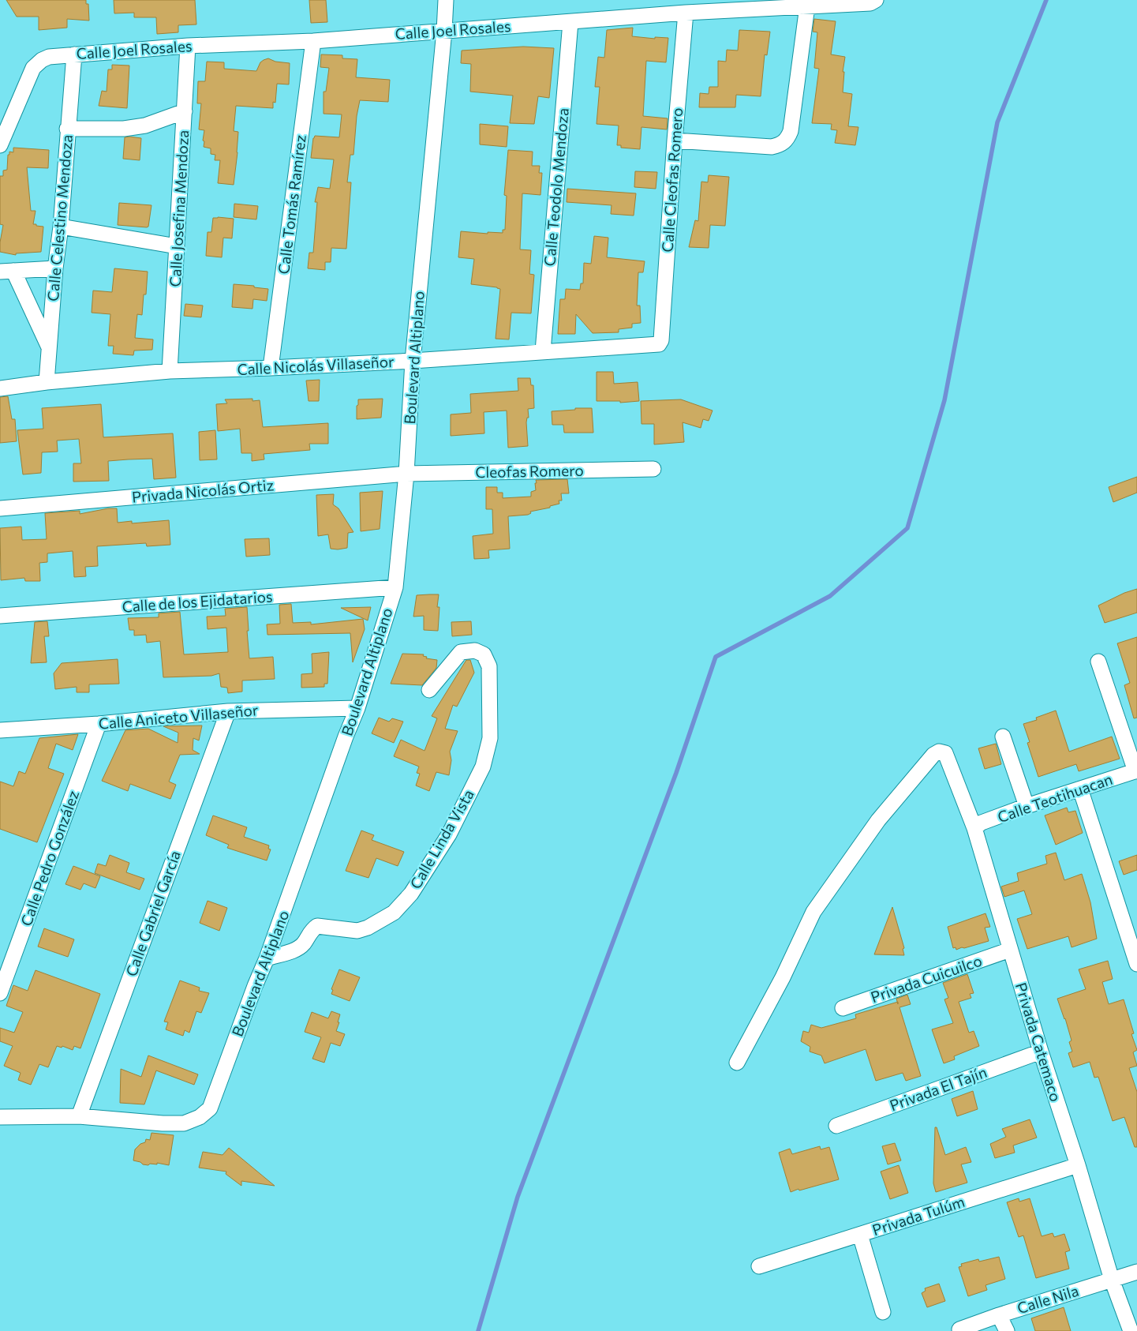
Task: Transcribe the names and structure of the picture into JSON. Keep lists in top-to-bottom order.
{
  "streets": {
    "street": [
      "Calle Joel Rosales",
      "Calle Cleofas Romero",
      "Calle Teodolo Mendoza",
      "Calle Tomás Ramírez",
      "Calle Josefina Mendoza",
      "Calle Celestino Mendoza",
      "Boulevard Altiplano",
      "Calle Nicolás Villaseñor",
      "Cleofas Romero",
      "Privada Nicolás Ortiz",
      "Calle de los Ejidatarios",
      "Calle Aniceto Villaseñor",
      "Calle Teotihuacan",
      "Calle Linda Vista",
      "Calle Pedro González",
      "Calle Gabriel García",
      "Privada Cuicuilco",
      "Privada Catemaco",
      "Privada El Tajín",
      "Privada Tulúm",
      "Calle Nila"
    ]
  },
  "crossings": [
    ["Calle Joel Rosales", "Calle Cleofas Romero"],
    ["Calle Joel Rosales", "Calle Teodolo Mendoza"],
    ["Calle Joel Rosales", "Calle Tomás Ramírez"],
    ["Calle Joel Rosales", "Calle Josefina Mendoza"],
    ["Calle Joel Rosales", "Calle Celestino Mendoza"],
    ["Calle Joel Rosales", "Boulevard Altiplano"],
    ["Calle Cleofas Romero", "Calle Nicolás Villaseñor"],
    ["Calle Teodolo Mendoza", "Calle Nicolás Villaseñor"],
    ["Calle Tomás Ramírez", "Calle Nicolás Villaseñor"],
    ["Calle Josefina Mendoza", "Calle Nicolás Villaseñor"],
    ["Calle Celestino Mendoza", "Calle Nicolás Villaseñor"],
    ["Boulevard Altiplano", "Calle Nicolás Villaseñor"],
    ["Boulevard Altiplano", "Cleofas Romero"],
    ["Boulevard Altiplano", "Privada Nicolás Ortiz"],
    ["Boulevard Altiplano", "Calle de los Ejidatarios"],
    ["Boulevard Altiplano", "Calle Aniceto Villaseñor"],
    ["Boulevard Altiplano", "Calle Linda Vista"],
    ["Boulevard Altiplano", "Calle Gabriel García"],
    ["Cleofas Romero", "Privada Nicolás Ortiz"],
    ["Calle Aniceto Villaseñor", "Calle Pedro González"],
    ["Calle Aniceto Villaseñor", "Calle Gabriel García"],
    ["Calle Teotihuacan", "Privada Catemaco"],
    ["Privada Cuicuilco", "Privada Catemaco"],
    ["Privada Catemaco", "Privada El Tajín"],
    ["Privada Catemaco", "Privada Tulúm"],
    ["Privada Catemaco", "Calle Nila"]
  ]
}
